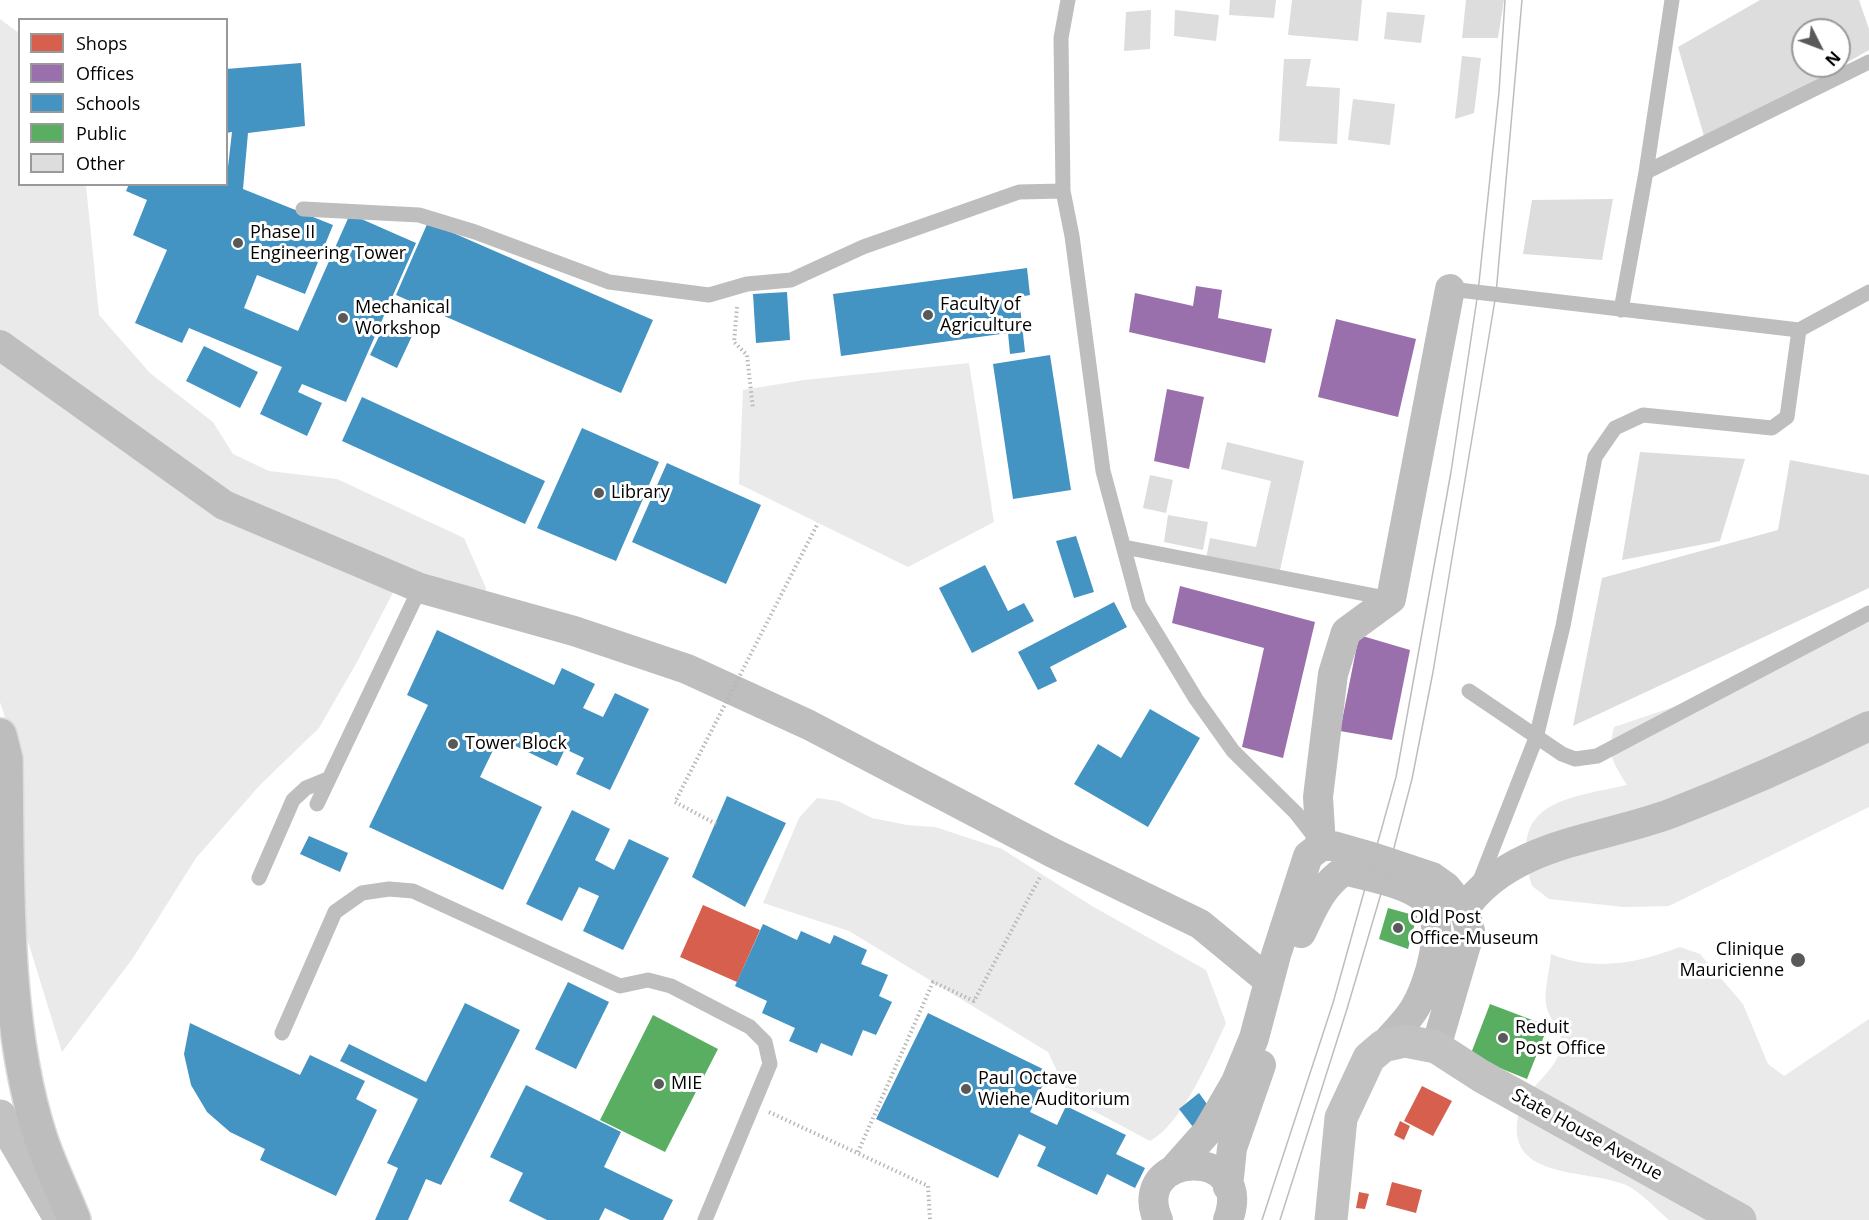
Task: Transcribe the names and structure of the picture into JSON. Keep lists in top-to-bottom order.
{
  "streets": {
    "street": ["State House Avenue"]
  },
  "places": [
    "Phase II Engineering Tower",
    "Faculty of Agriculture",
    "Mechanical Workshop",
    "Library",
    "Tower Block",
    "Old Post Office-Museum",
    "Clinique Mauricienne",
    "Reduit Post Office",
    "MIE",
    "Paul Octave Wiehe Auditorium"
  ],
  "legend": [
    "Shops",
    "Offices",
    "Schools",
    "Public",
    "Other"
  ],
  "north": "bottom right"
}
